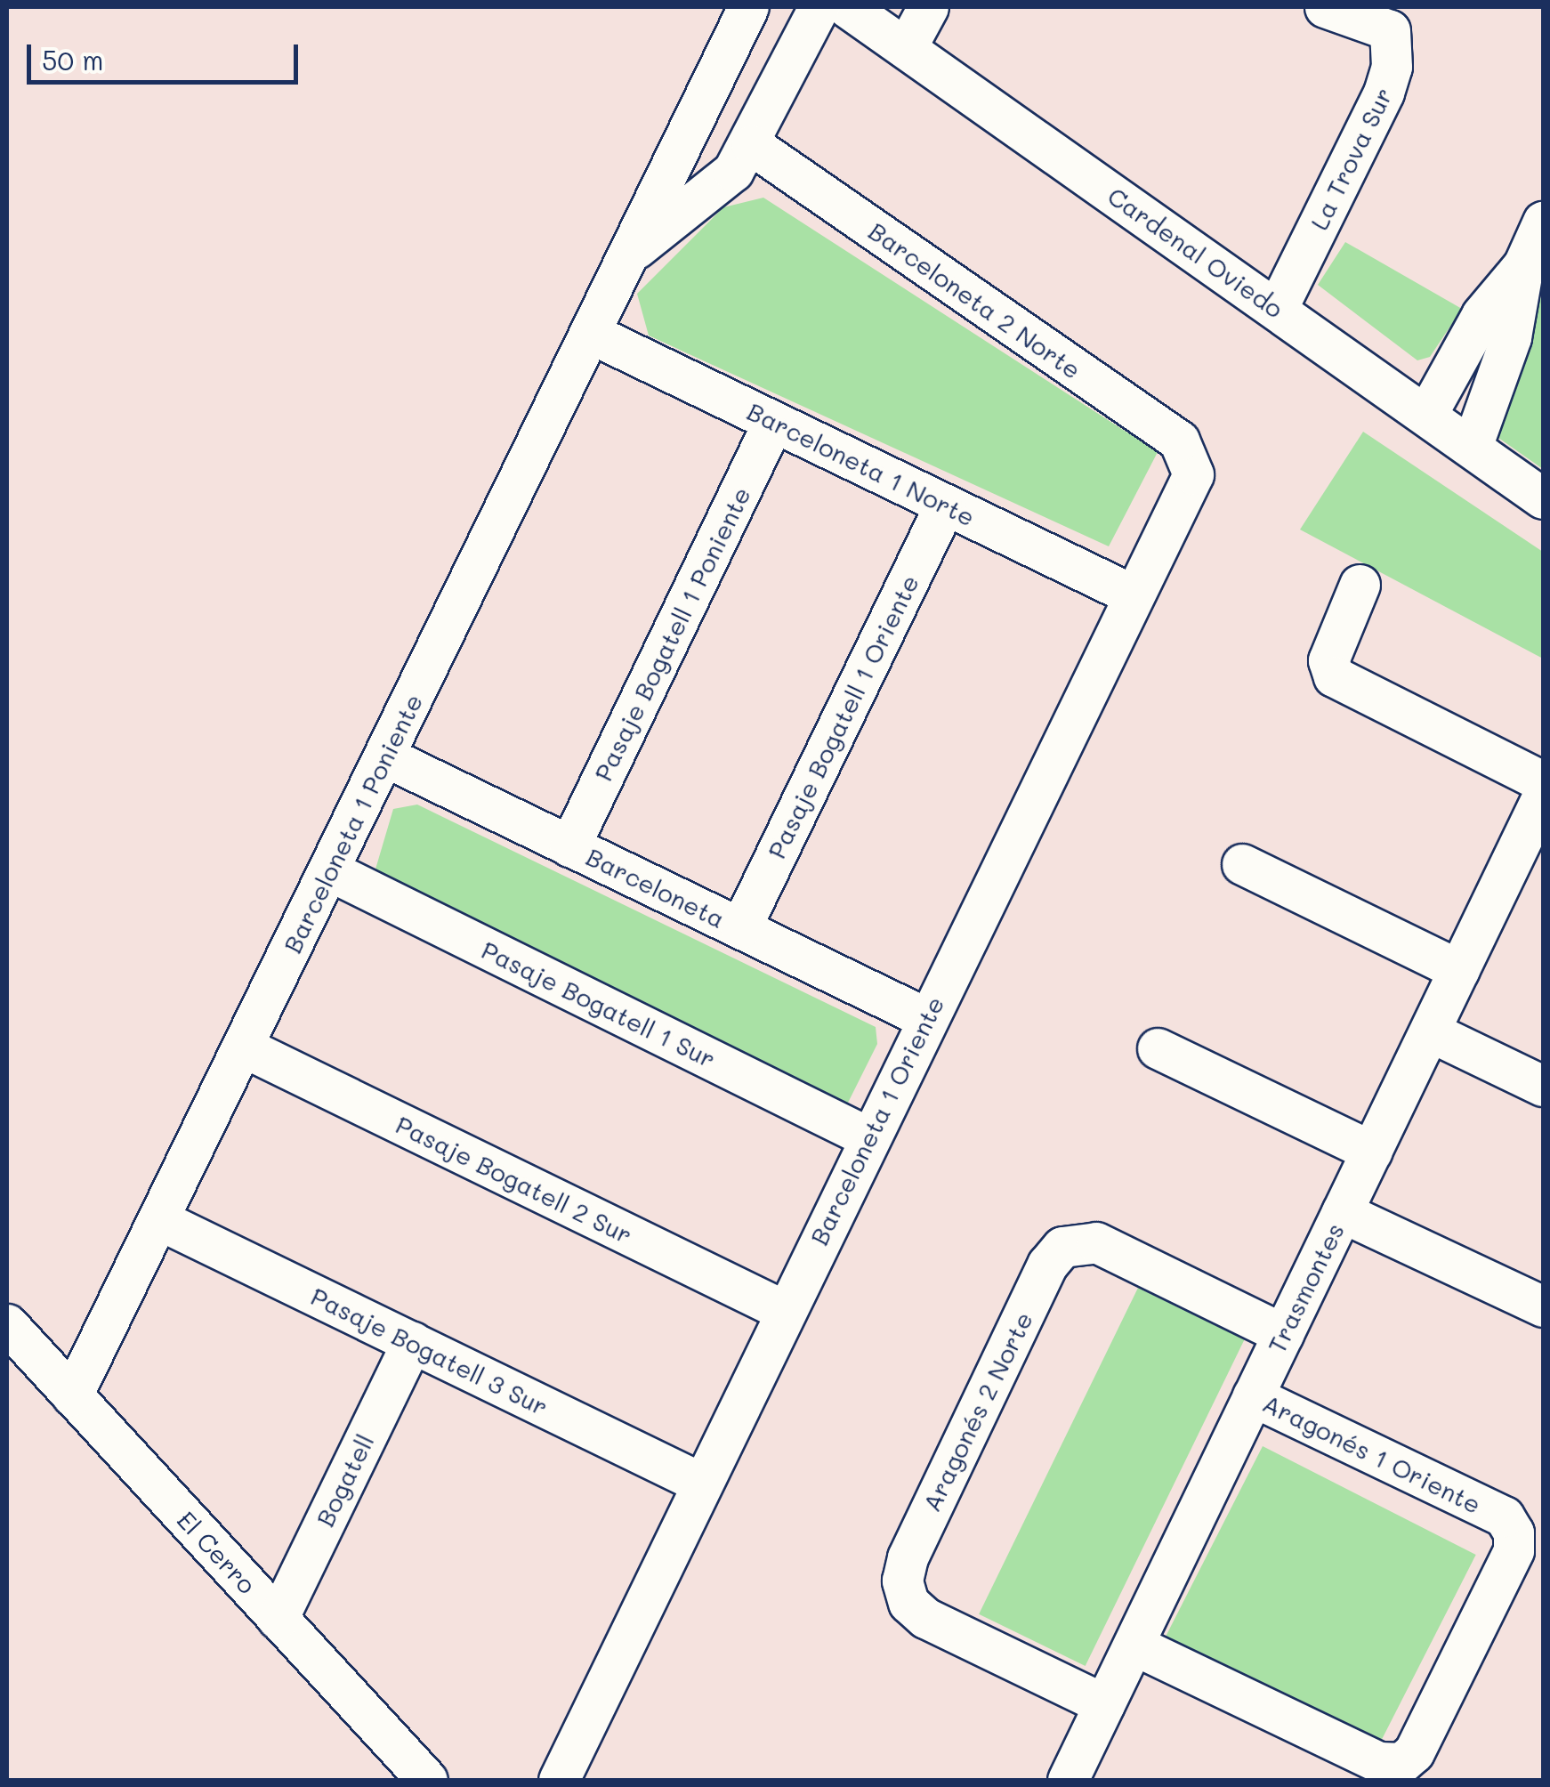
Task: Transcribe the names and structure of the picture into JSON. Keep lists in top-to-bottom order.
{
  "streets": {
    "street": [
      "La Trova Sur",
      "Cardenal Oviedo",
      "Barceloneta 2 Norte",
      "Barceloneta 1 Norte",
      "Pasaje Bogatell 1 Poniente",
      "Pasaje Bogatell 1 Oriente",
      "Barceloneta 1 Poniente",
      "Barceloneta",
      "Pasaje Bogatell 1 Sur",
      "Barceloneta 1 Oriente",
      "Pasaje Bogatell 2 Sur",
      "Trasmontes",
      "Pasaje Bogatell 3 Sur",
      "Aragonés 2 Norte",
      "Aragonés 1 Oriente",
      "Bogatell",
      "El Cerro"
    ]
  },
  "crossings": [
    ["La Trova Sur", "Cardenal Oviedo"],
    ["Barceloneta 2 Norte", "Barceloneta 1 Poniente"],
    ["Barceloneta 2 Norte", "Barceloneta 1 Oriente"],
    ["Barceloneta 1 Norte", "Pasaje Bogatell 1 Poniente"],
    ["Barceloneta 1 Norte", "Pasaje Bogatell 1 Oriente"],
    ["Barceloneta 1 Norte", "Barceloneta 1 Poniente"],
    ["Barceloneta 1 Norte", "Barceloneta 1 Oriente"],
    ["Pasaje Bogatell 1 Poniente", "Barceloneta"],
    ["Pasaje Bogatell 1 Oriente", "Barceloneta"],
    ["Barceloneta 1 Poniente", "Barceloneta"],
    ["Barceloneta 1 Poniente", "Pasaje Bogatell 1 Sur"],
    ["Barceloneta 1 Poniente", "Pasaje Bogatell 2 Sur"],
    ["Barceloneta 1 Poniente", "Pasaje Bogatell 3 Sur"],
    ["Barceloneta 1 Poniente", "El Cerro"],
    ["Barceloneta", "Barceloneta 1 Oriente"],
    ["Pasaje Bogatell 1 Sur", "Barceloneta 1 Oriente"],
    ["Barceloneta 1 Oriente", "Pasaje Bogatell 2 Sur"],
    ["Barceloneta 1 Oriente", "Pasaje Bogatell 3 Sur"],
    ["Trasmontes", "Aragonés 2 Norte"],
    ["Trasmontes", "Aragonés 1 Oriente"],
    ["Pasaje Bogatell 3 Sur", "Bogatell"],
    ["Bogatell", "El Cerro"]
  ],
  "scale_bar": "50 m"
}
